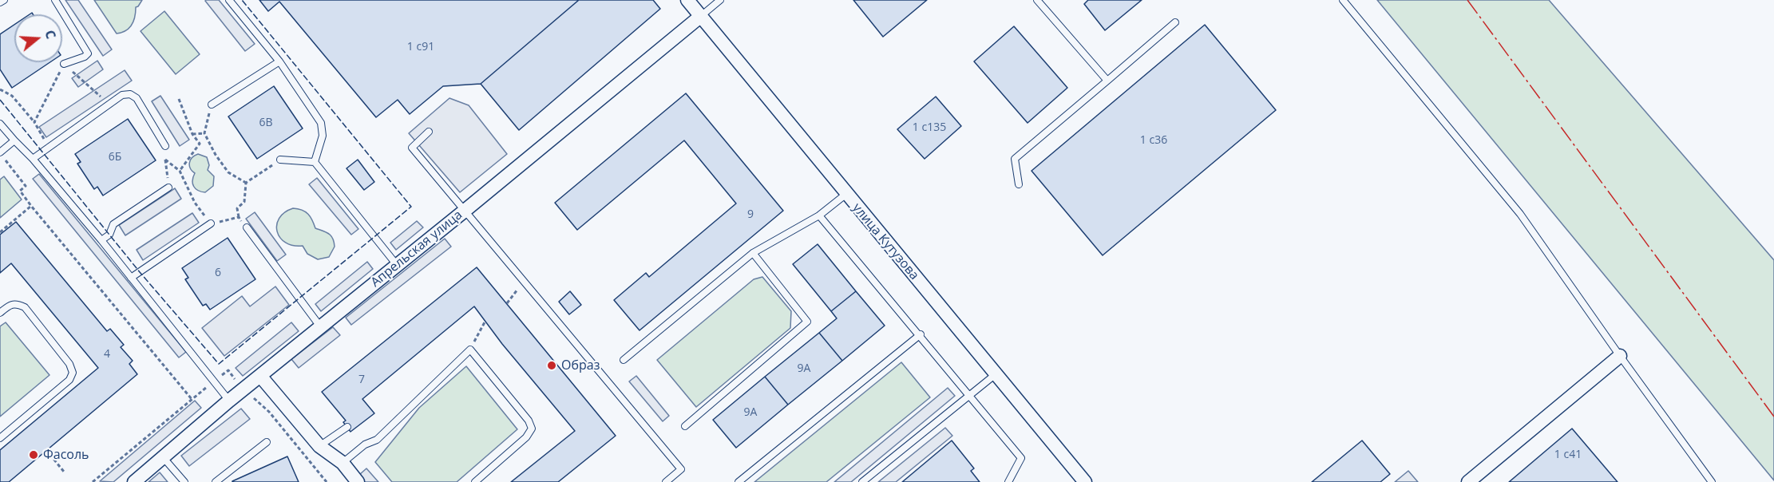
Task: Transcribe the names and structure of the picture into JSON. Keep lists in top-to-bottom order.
{
  "streets": {
    "street": ["улица Кутузова", "Апрельская улица"]
  },
  "crossings": [
    ["улица Кутузова", "Апрельская улица"]
  ],
  "places": ["Образ", "Фасоль"],
  "house_numbers": [
    "1 с91",
    "6В",
    "1 с135",
    "1 с36",
    "6Б",
    "9",
    "6",
    "4",
    "9А",
    "7",
    "9А",
    "1 с41"
  ],
  "north": "right"
}
